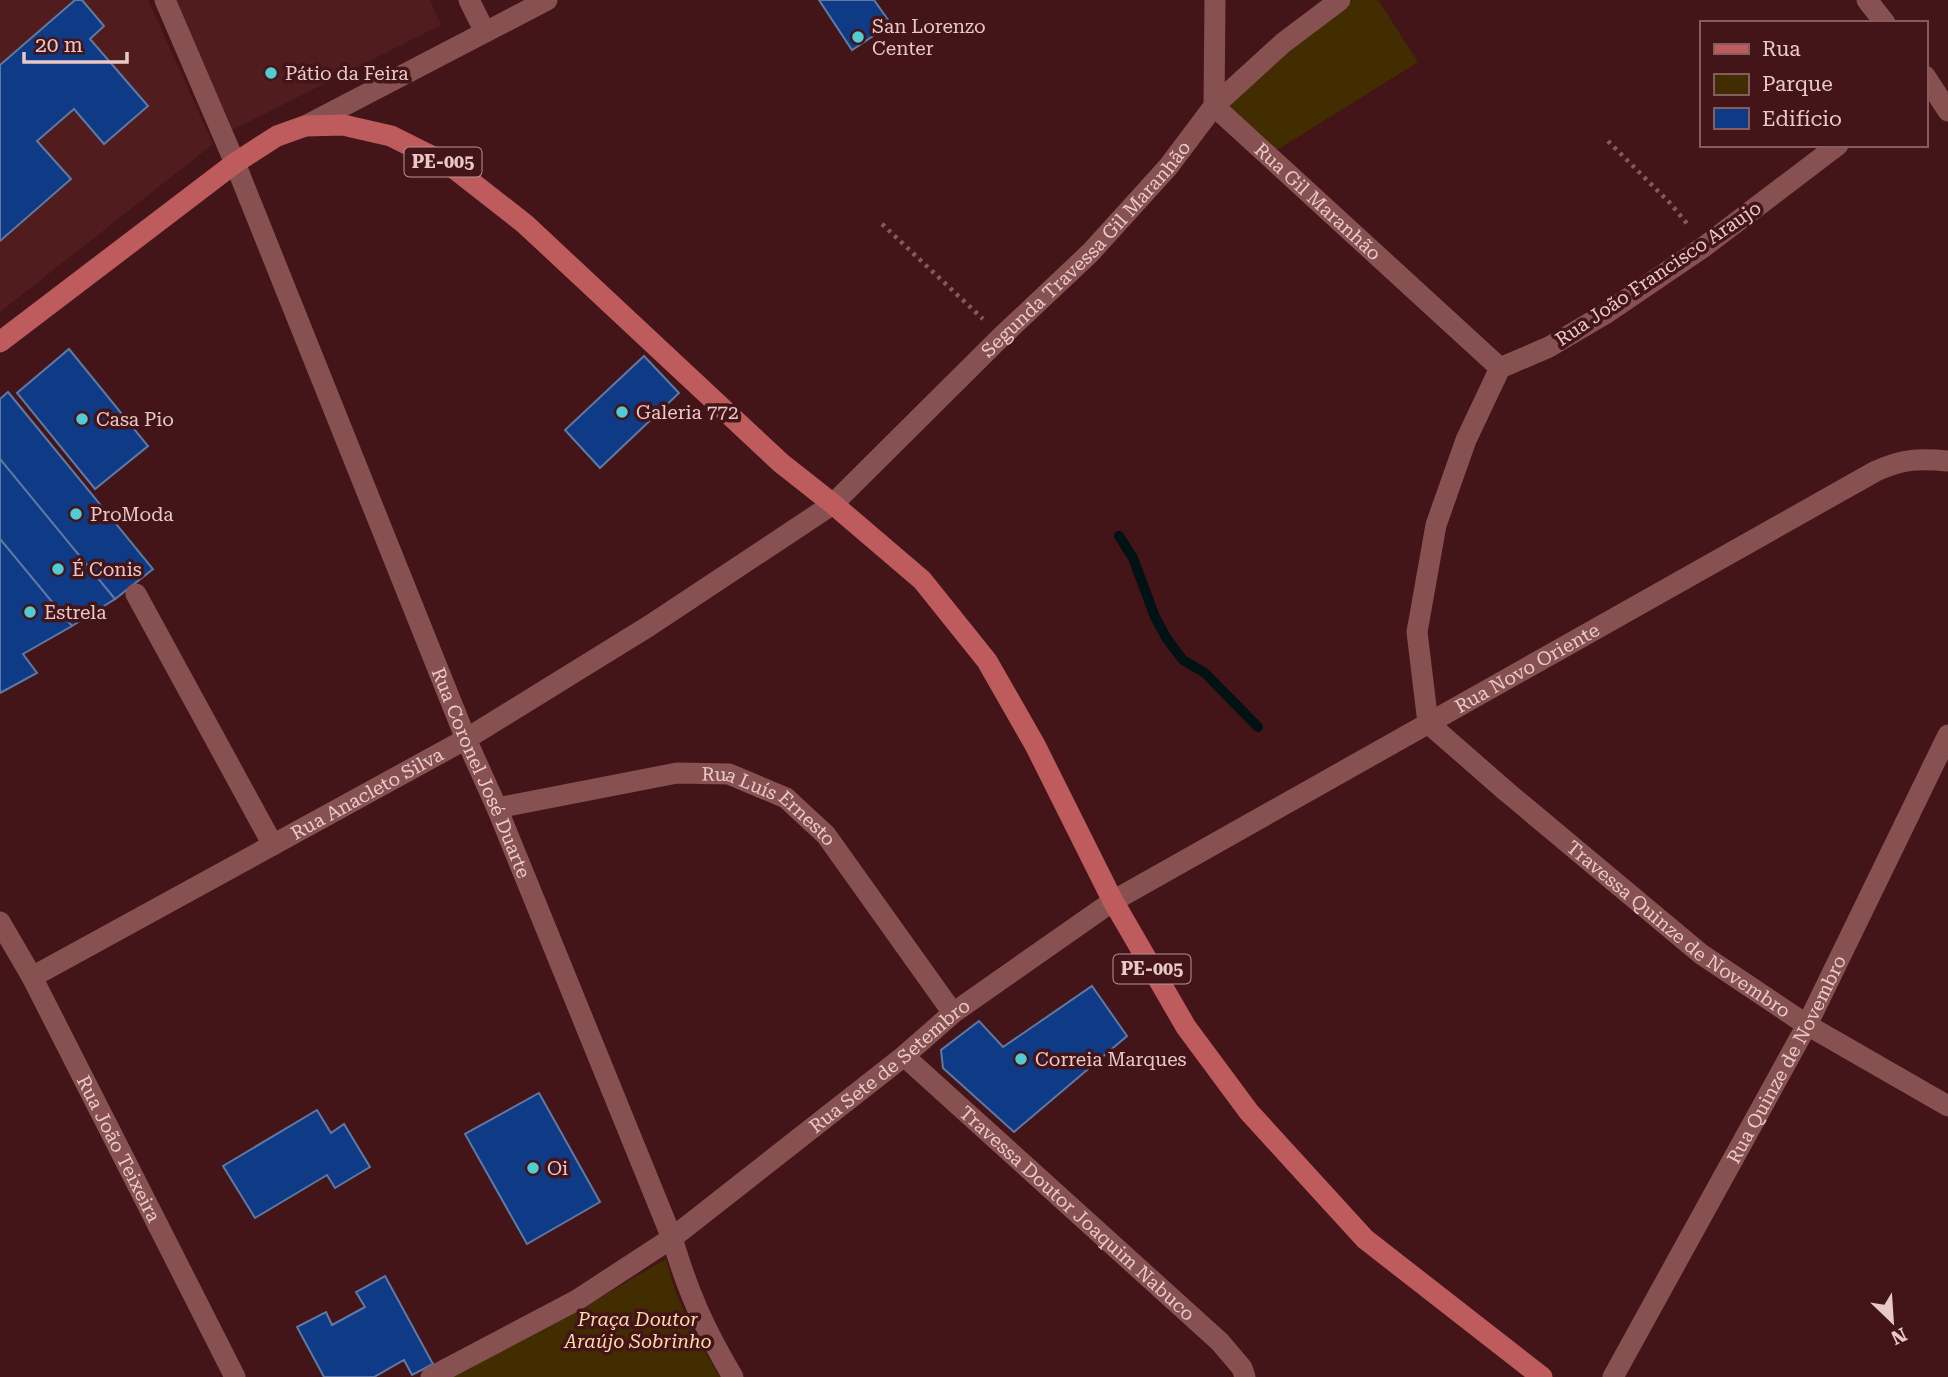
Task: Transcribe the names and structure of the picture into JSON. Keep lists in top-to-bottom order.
{
  "streets": {
    "main road": ["PE-005"],
    "street": [
      "Rua Gil Maranhão",
      "Segunda Travessa Gil Maranhão",
      "Rua João Francisco Araujo",
      "Rua Novo Oriente",
      "Rua Coronel José Duarte",
      "Rua Anacleto Silva",
      "Rua Luís Ernesto",
      "Travessa Quinze de Novembro",
      "Rua Quinze de Novembro",
      "Rua Sete de Setembro",
      "Rua João Teixeira",
      "Travessa Doutor Joaquim Nabuco"
    ]
  },
  "crossings": [
    ["PE-005", "Segunda Travessa Gil Maranhão"],
    ["PE-005", "Rua Novo Oriente"],
    ["PE-005", "Rua Coronel José Duarte"],
    ["PE-005", "Rua Anacleto Silva"],
    ["PE-005", "Rua Sete de Setembro"],
    ["Rua Gil Maranhão", "Segunda Travessa Gil Maranhão"],
    ["Rua Gil Maranhão", "Rua João Francisco Araujo"],
    ["Segunda Travessa Gil Maranhão", "Rua Anacleto Silva"],
    ["Rua Novo Oriente", "Travessa Quinze de Novembro"],
    ["Rua Novo Oriente", "Rua Sete de Setembro"],
    ["Rua Coronel José Duarte", "Rua Anacleto Silva"],
    ["Rua Coronel José Duarte", "Rua Luís Ernesto"],
    ["Rua Coronel José Duarte", "Rua Sete de Setembro"],
    ["Rua Anacleto Silva", "Rua João Teixeira"],
    ["Rua Luís Ernesto", "Rua Sete de Setembro"],
    ["Travessa Quinze de Novembro", "Rua Quinze de Novembro"],
    ["Rua Sete de Setembro", "Travessa Doutor Joaquim Nabuco"]
  ],
  "parks": ["Praça Doutor Araújo Sobrinho"],
  "places": [
    "San Lorenzo Center",
    "Pátio da Feira",
    "Galeria 772",
    "Casa Pio",
    "ProModa",
    "É Conis",
    "Estrela",
    "Correia Marques",
    "Oi"
  ],
  "legend": ["Rua", "Parque", "Edifício"],
  "scale_bar": "20 m",
  "north": "bottom right"
}
